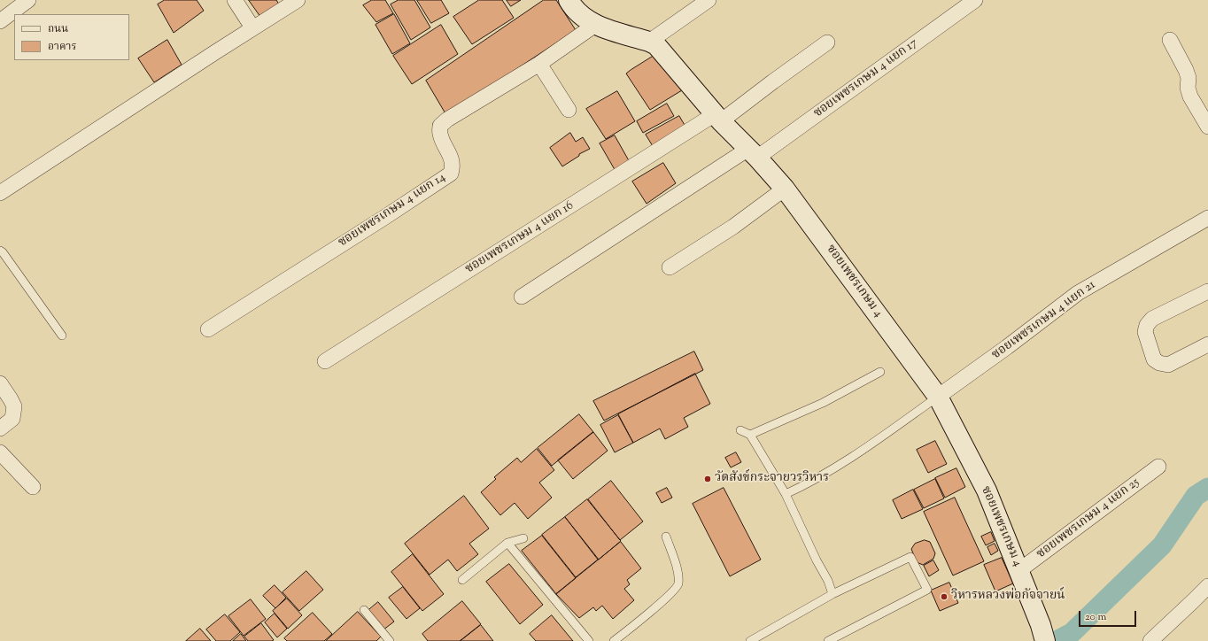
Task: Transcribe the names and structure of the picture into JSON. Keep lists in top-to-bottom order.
{
  "streets": {
    "street": [
      "ซอยเพชรเกษม 4 แยก 17",
      "ซอยเพชรเกษม 4 แยก 14",
      "ซอยเพชรเกษม 4 แยก 16",
      "ซอยเพชรเกษม 4",
      "ซอยเพชรเกษม 4 แยก 21",
      "ซอยเพชรเกษม 4 แยก 25"
    ]
  },
  "crossings": [
    ["ซอยเพชรเกษม 4 แยก 17", "ซอยเพชรเกษม 4"],
    ["ซอยเพชรเกษม 4 แยก 14", "ซอยเพชรเกษม 4"],
    ["ซอยเพชรเกษม 4 แยก 16", "ซอยเพชรเกษม 4"],
    ["ซอยเพชรเกษม 4", "ซอยเพชรเกษม 4 แยก 21"],
    ["ซอยเพชรเกษม 4", "ซอยเพชรเกษม 4 แยก 25"]
  ],
  "places": ["วัดสังข์กระจายวรวิหาร", "วิหารหลวงพ่อกัจจายน์"],
  "legend": ["ถนน", "อาคาร"],
  "scale_bar": "20 m"
}
